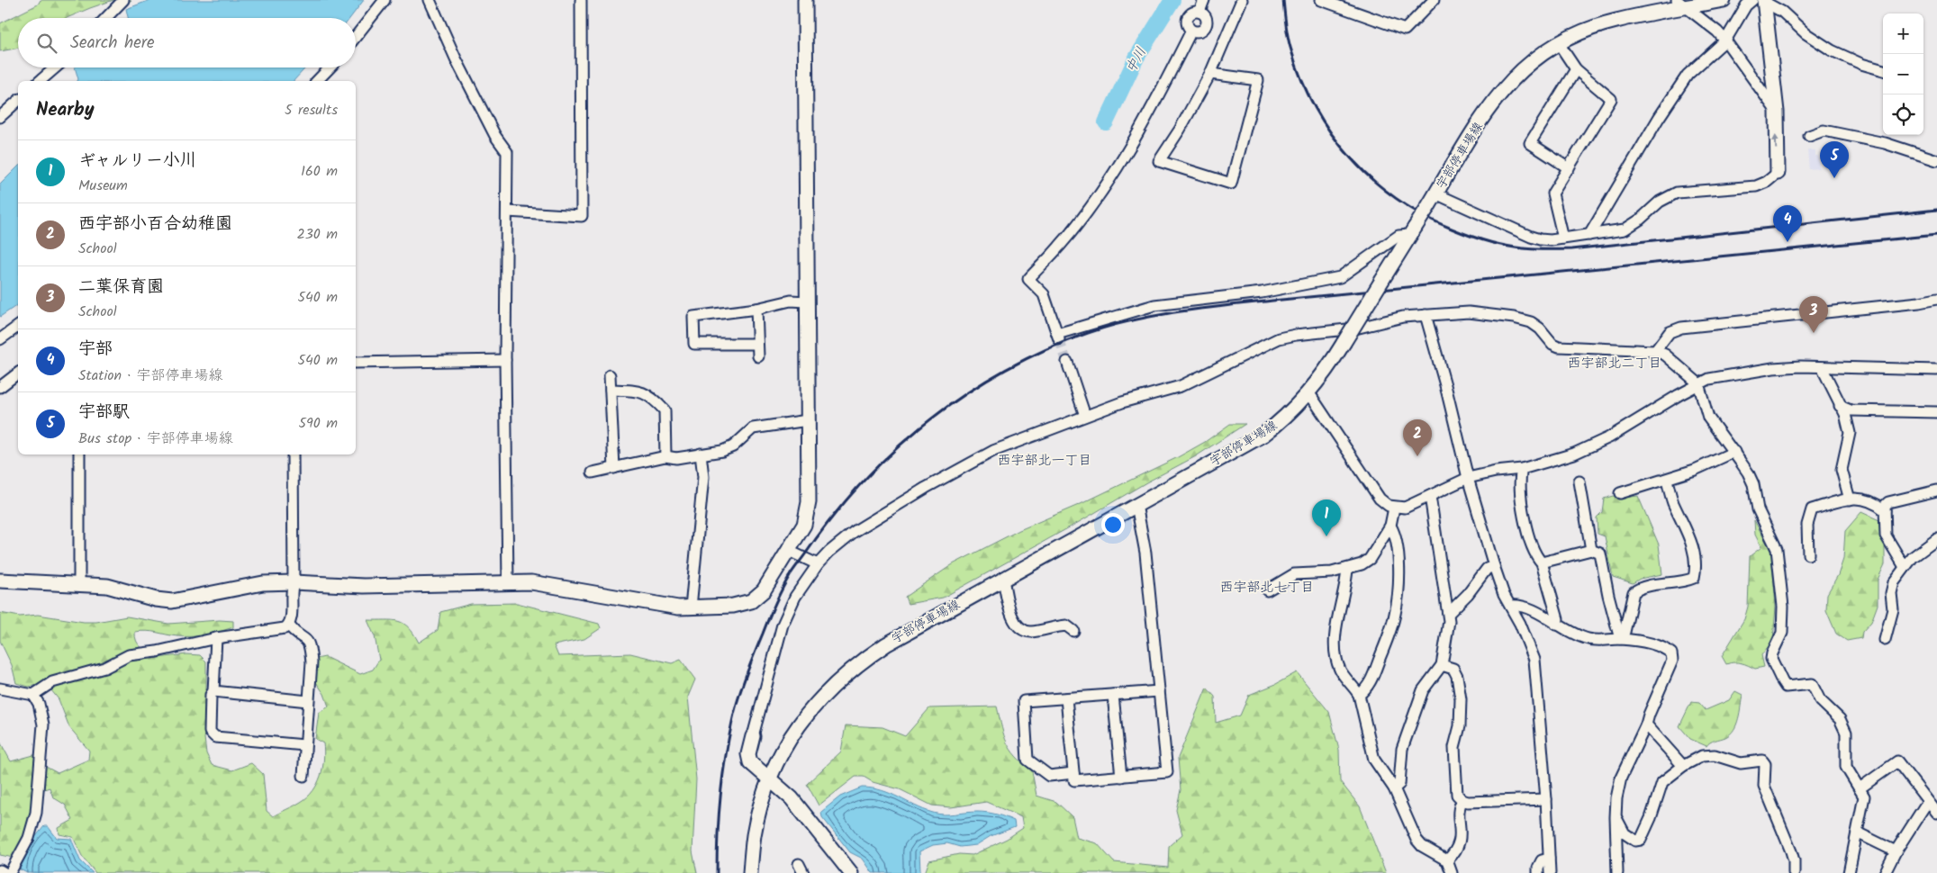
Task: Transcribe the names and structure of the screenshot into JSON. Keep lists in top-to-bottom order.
{
  "streets": {
    "street": ["宇部停車場線"]
  },
  "districts": ["西宇部北二丁目", "西宇部北一丁目", "西宇部北七丁目"],
  "water": ["中川"],
  "page": {
    "map_buttons": ["+", "−"],
    "search": "Search here",
    "heading": ["Nearby", "5 results"],
    "list": [
      {
        "mark": "1",
        "name": "ギャルリー小川",
        "note": "Museum",
        "value": "160 m"
      },
      {
        "mark": "2",
        "name": "西宇部小百合幼稚園",
        "note": "School",
        "value": "230 m"
      },
      {
        "mark": "3",
        "name": "二葉保育園",
        "note": "School",
        "value": "540 m"
      },
      {
        "mark": "4",
        "name": "宇部",
        "note": "Station · 宇部停車場線",
        "value": "540 m"
      },
      {
        "mark": "5",
        "name": "宇部駅",
        "note": "Bus stop · 宇部停車場線",
        "value": "590 m"
      }
    ],
    "pins": [
      "5",
      "4",
      "3",
      "2",
      "1"
    ]
  }
}
